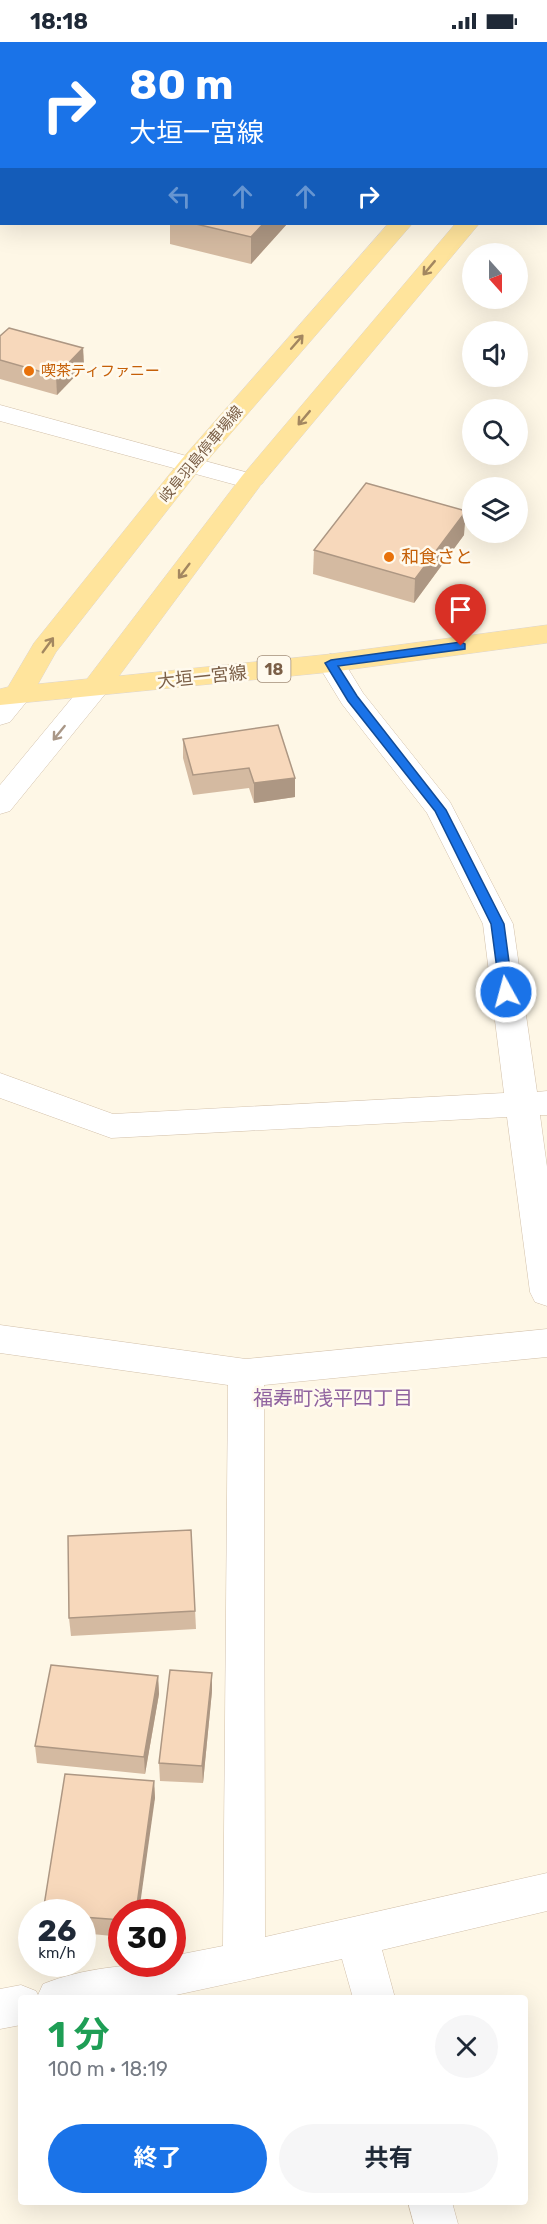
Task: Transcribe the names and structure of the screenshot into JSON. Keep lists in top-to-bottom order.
{
  "streets": {
    "main road": ["岐阜羽島停車場線", "18", "大垣一宮線"]
  },
  "crossings": [
    ["岐阜羽島停車場線", "大垣一宮線"]
  ],
  "districts": ["福寿町浅平四丁目"],
  "places": ["喫茶ティファニー", "和食さと"],
  "north": "bottom",
  "page": {
    "status": "18:18",
    "turn": ["80 m", "大垣一宮線"],
    "speed": "26 km/h",
    "limit": "30",
    "heading": ["1 分", "100 m · 18:19"],
    "buttons": ["終了", "共有"]
  }
}
